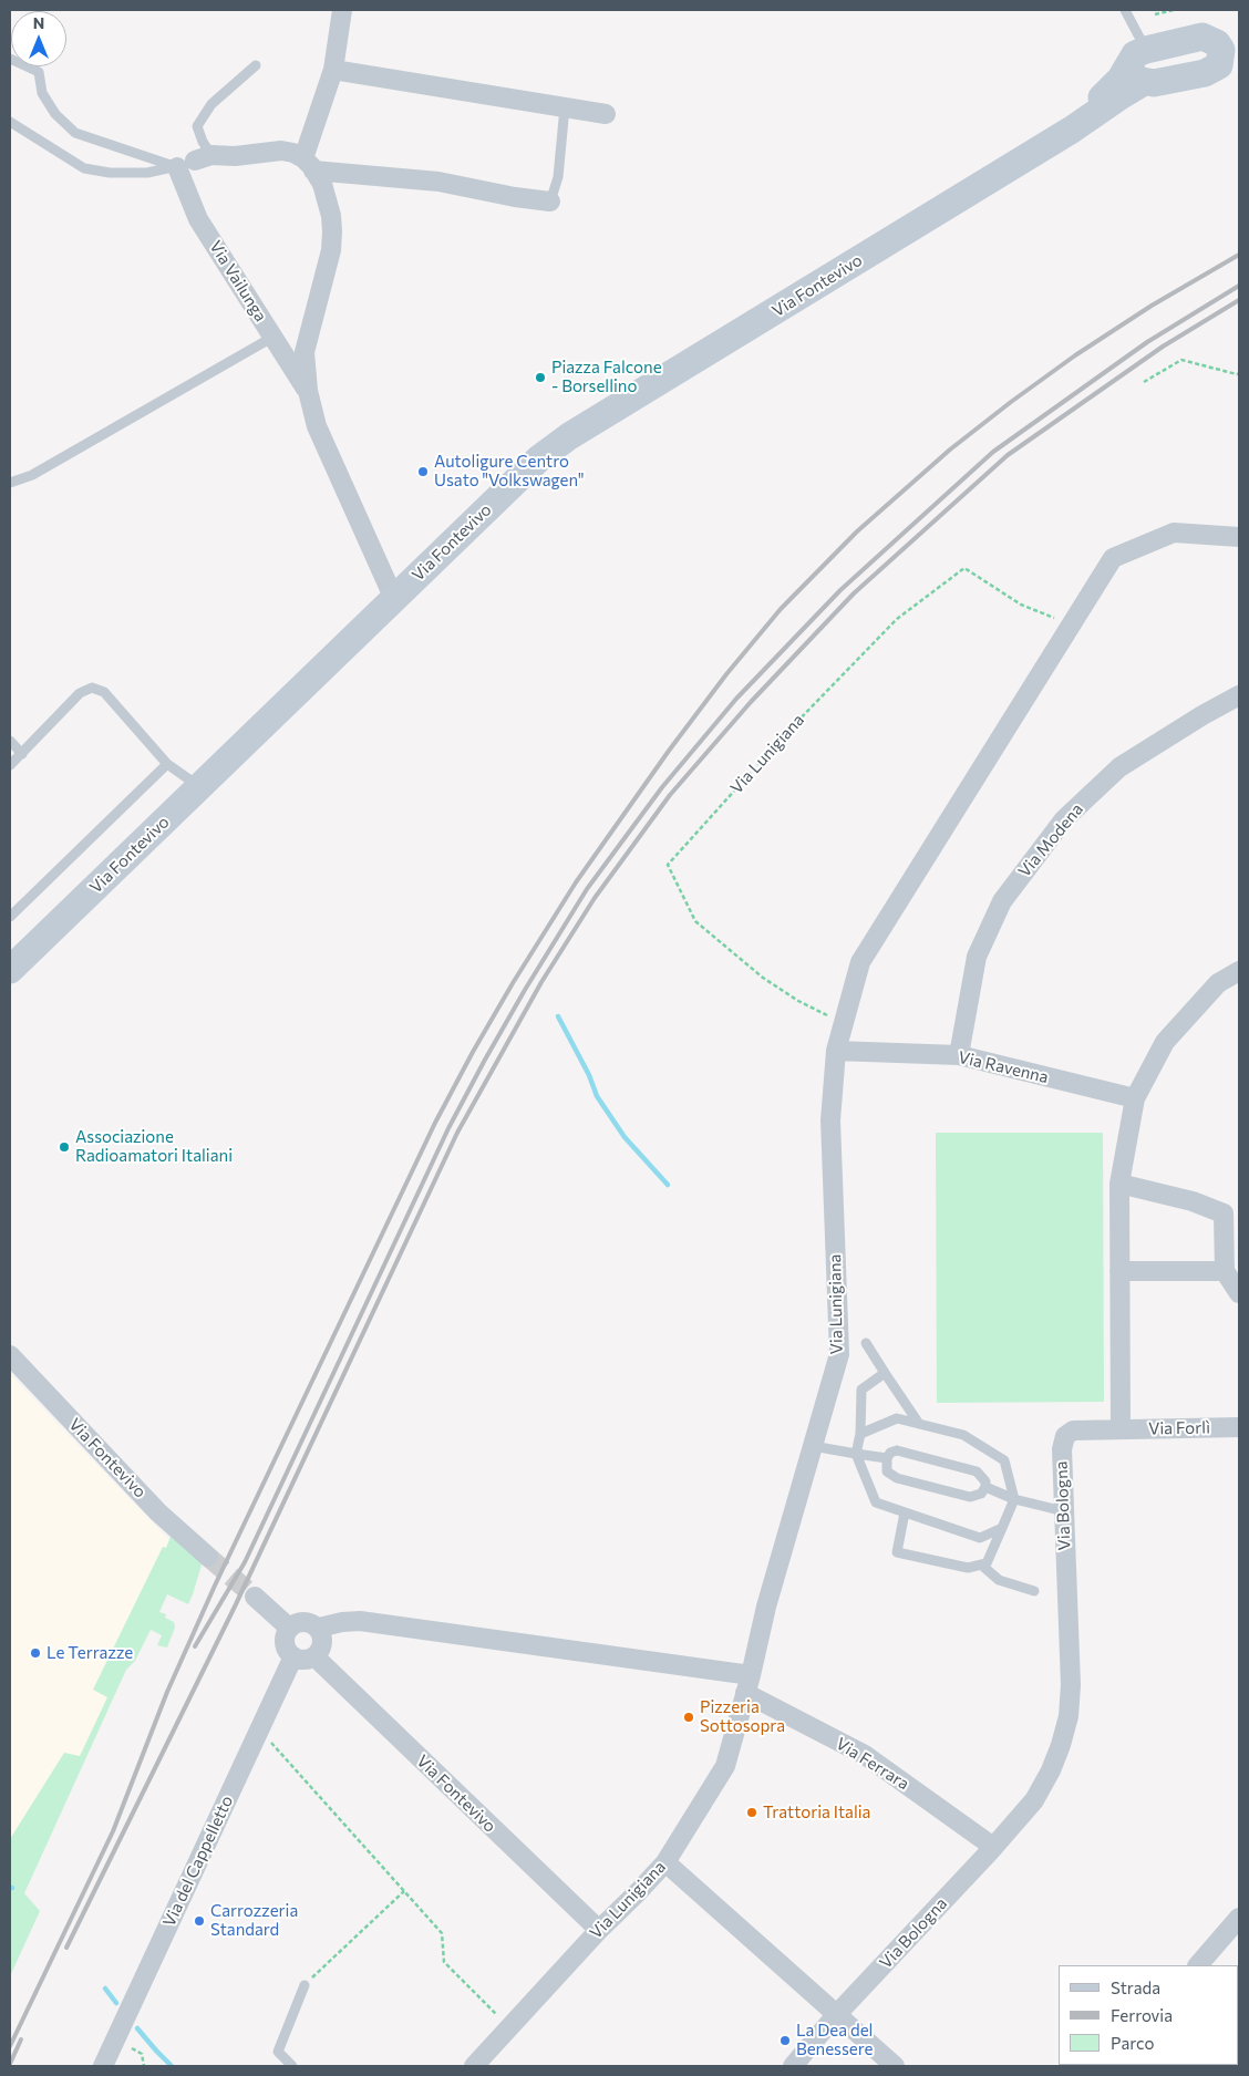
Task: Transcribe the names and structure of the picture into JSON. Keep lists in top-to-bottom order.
{
  "streets": {
    "street": [
      "Via Vailunga",
      "Via Fontevivo",
      "Via Lunigiana",
      "Via Modena",
      "Via Ravenna",
      "Via Forlì",
      "Via Bologna",
      "Via Ferrara",
      "Via del Cappelletto"
    ]
  },
  "crossings": [
    ["Via Vailunga", "Via Fontevivo"],
    ["Via Fontevivo", "Via Lunigiana"],
    ["Via Fontevivo", "Via del Cappelletto"],
    ["Via Lunigiana", "Via Ravenna"],
    ["Via Lunigiana", "Via Ferrara"],
    ["Via Modena", "Via Ravenna"],
    ["Via Forlì", "Via Bologna"],
    ["Via Bologna", "Via Ferrara"]
  ],
  "places": [
    "Piazza Falcone - Borsellino",
    "Autoligure Centro Usato \"Volkswagen\"",
    "Associazione Radioamatori Italiani",
    "Le Terrazze",
    "Pizzeria Sottosopra",
    "Trattoria Italia",
    "Carrozzeria Standard",
    "La Dea del Benessere"
  ],
  "legend": ["Strada", "Ferrovia", "Parco"],
  "north": "top"
}
